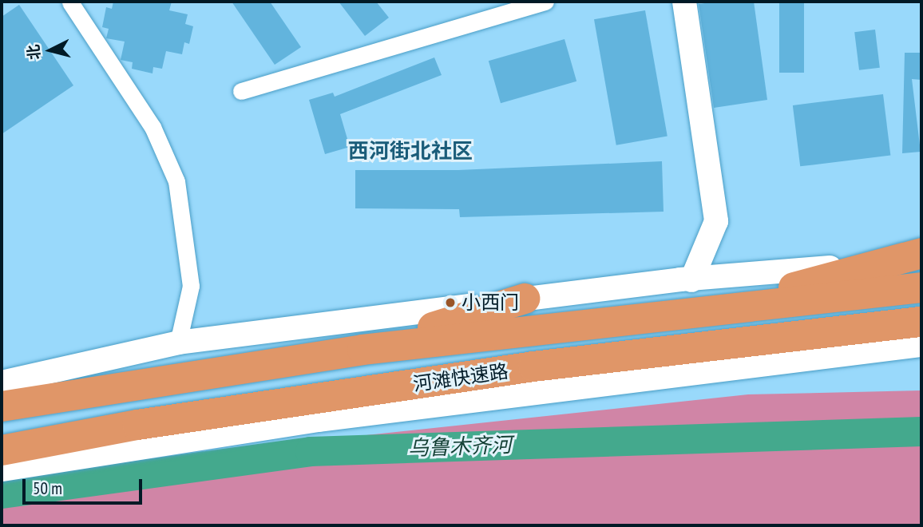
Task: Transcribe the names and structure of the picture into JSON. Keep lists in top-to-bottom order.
{
  "streets": {
    "highway": ["河滩快速路"]
  },
  "districts": ["西河街北社区"],
  "water": ["乌鲁木齐河"],
  "places": ["小西门"],
  "scale_bar": "50 m",
  "north": "left"
}
